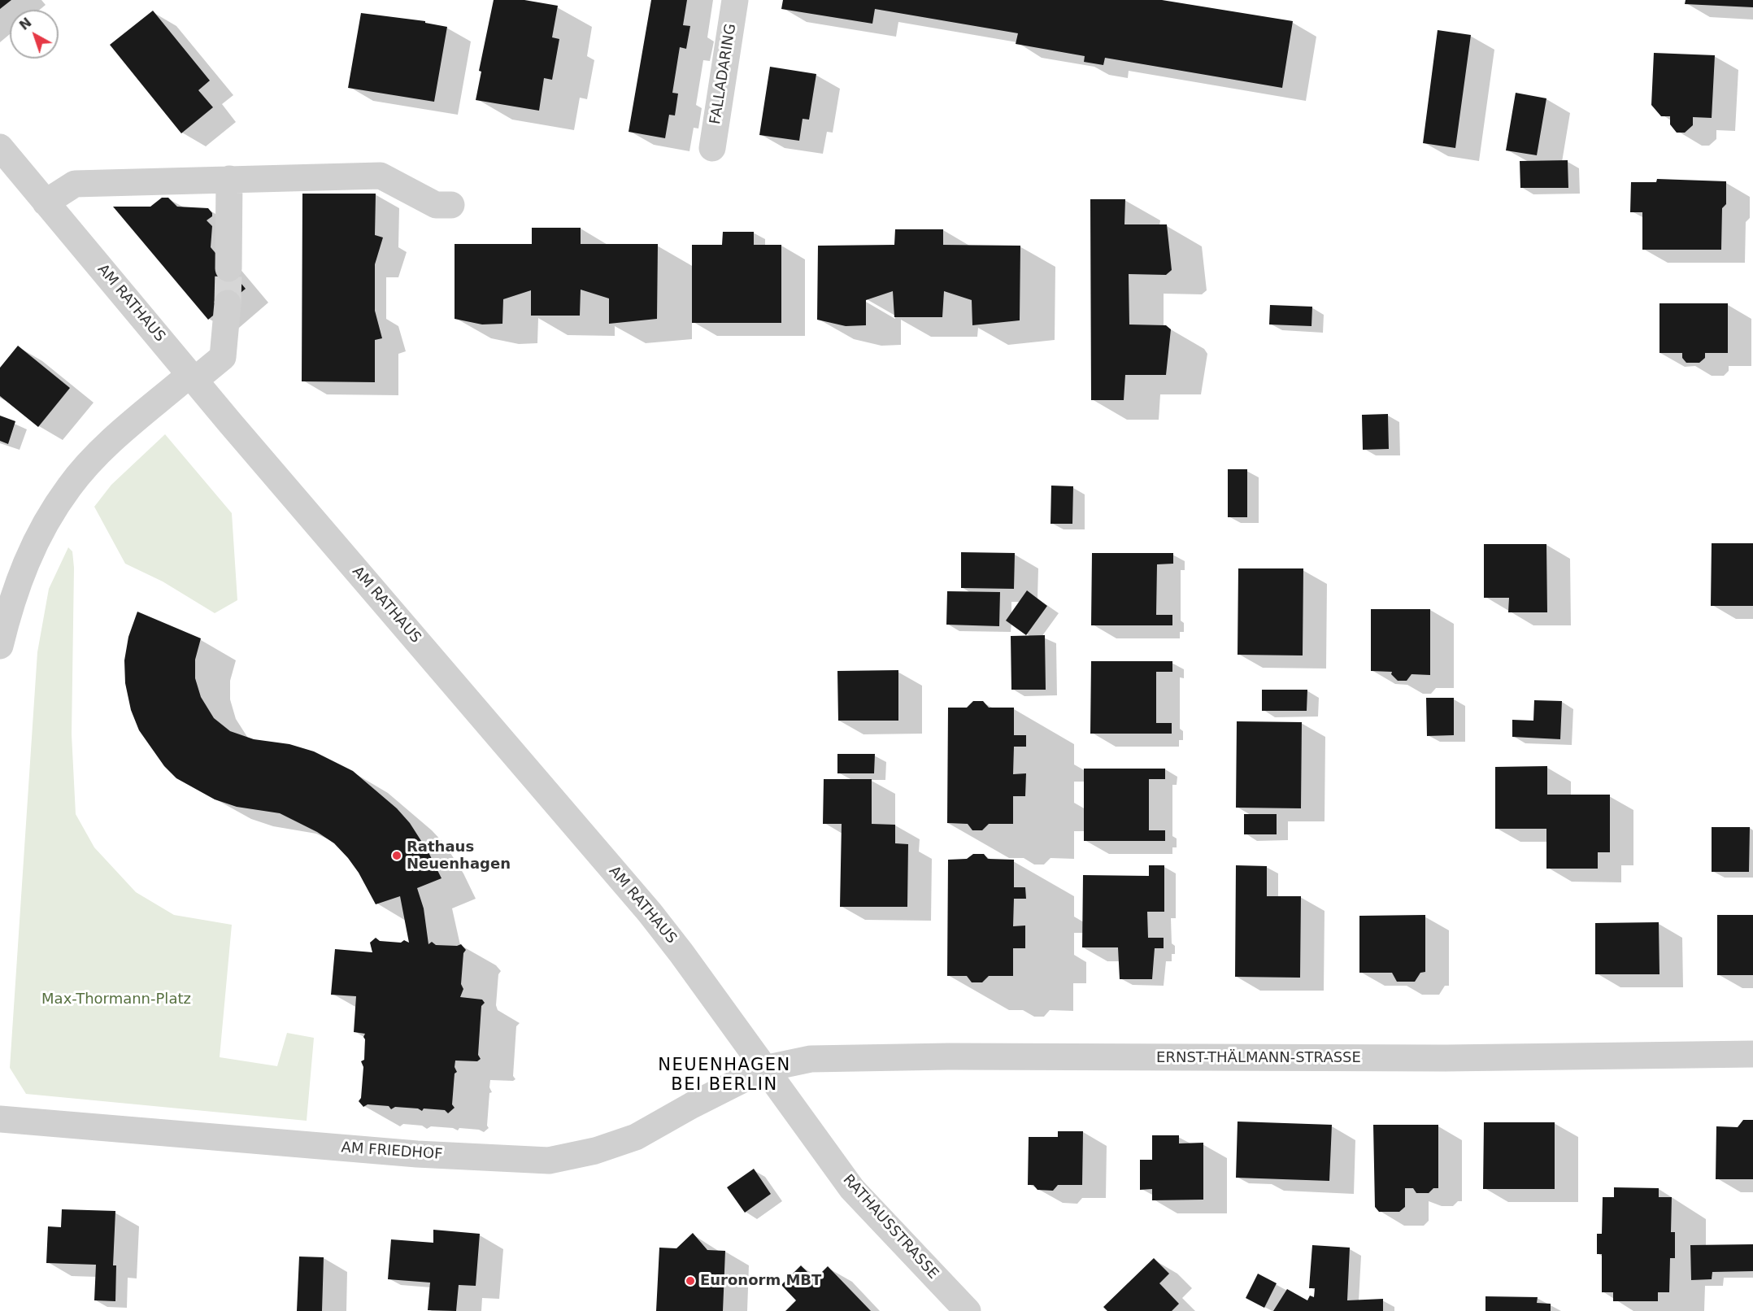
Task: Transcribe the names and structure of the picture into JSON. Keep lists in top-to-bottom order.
{
  "streets": {
    "street": [
      "FALLADARING",
      "AM RATHAUS",
      "ERNST-THÄLMANN-STRASSE",
      "AM FRIEDHOF",
      "RATHAUSSTRASSE"
    ]
  },
  "crossings": [
    ["AM RATHAUS", "ERNST-THÄLMANN-STRASSE"],
    ["AM RATHAUS", "AM FRIEDHOF"],
    ["AM RATHAUS", "RATHAUSSTRASSE"],
    ["ERNST-THÄLMANN-STRASSE", "AM FRIEDHOF"],
    ["ERNST-THÄLMANN-STRASSE", "RATHAUSSTRASSE"],
    ["AM FRIEDHOF", "RATHAUSSTRASSE"]
  ],
  "districts": ["NEUENHAGEN BEI BERLIN"],
  "parks": ["Max-Thormann-Platz"],
  "places": ["Rathaus Neuenhagen", "Euronorm MBT"],
  "north": "top left"
}
